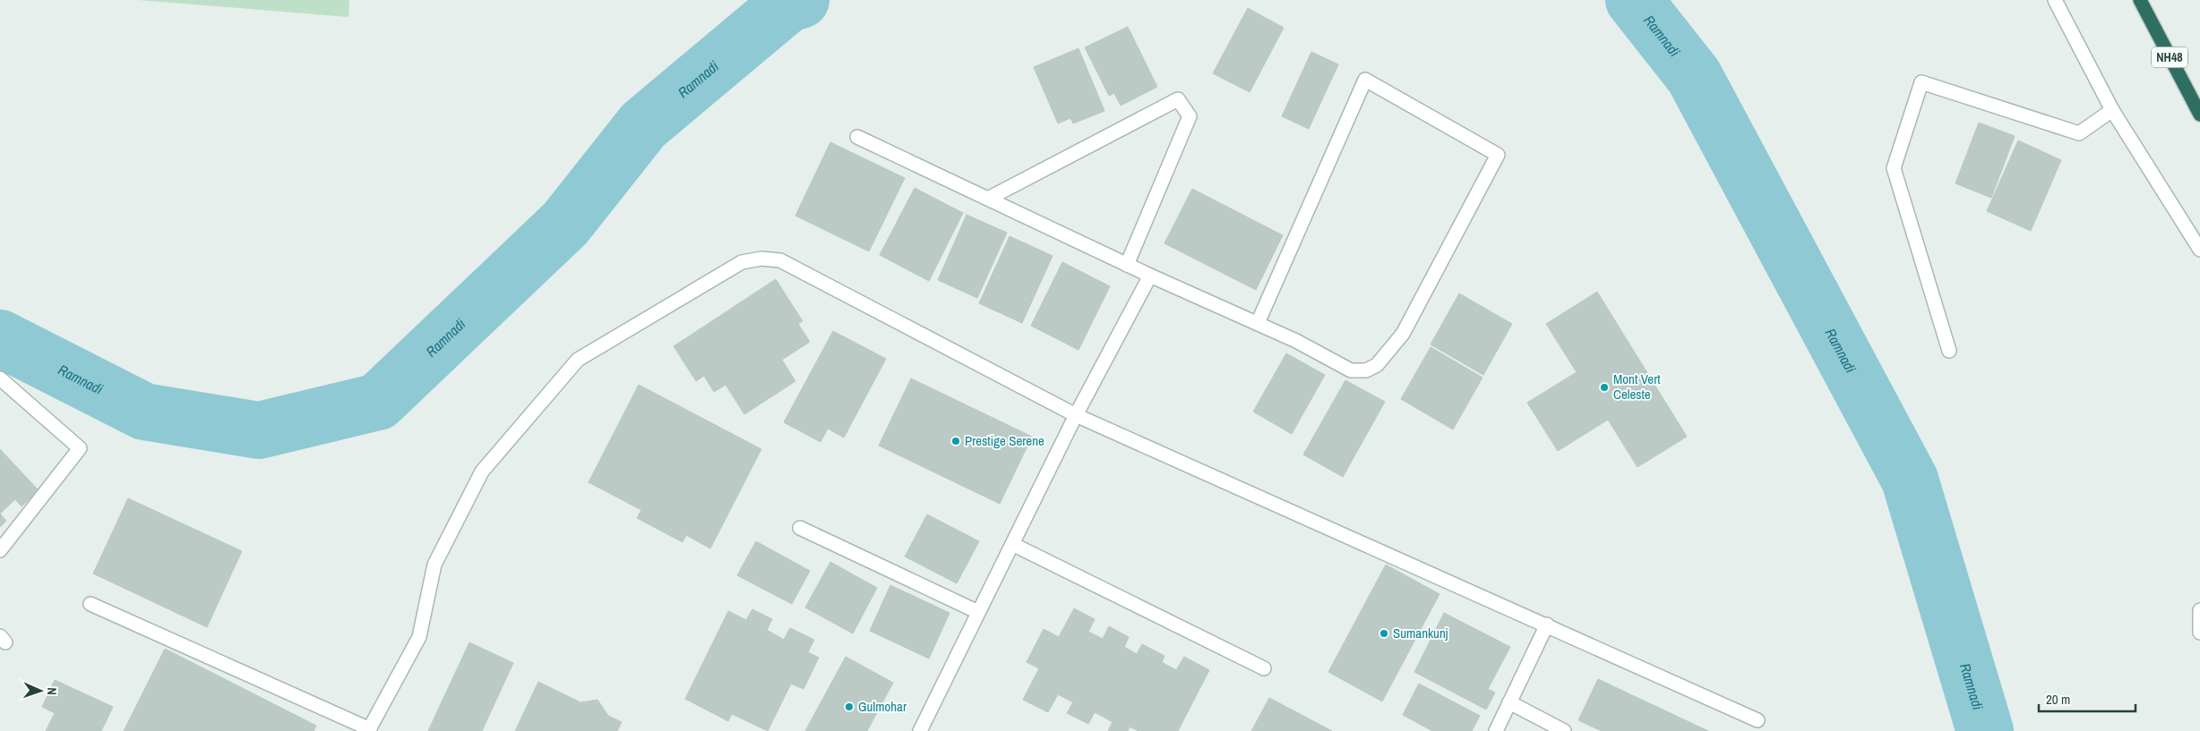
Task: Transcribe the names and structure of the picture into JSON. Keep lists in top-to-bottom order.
{
  "streets": {
    "highway": ["NH48"]
  },
  "water": ["Ramnadi"],
  "places": [
    "Mont Vert Celeste",
    "Prestige Serene",
    "Sumankunj",
    "Gulmohar"
  ],
  "scale_bar": "20 m",
  "north": "right"
}
